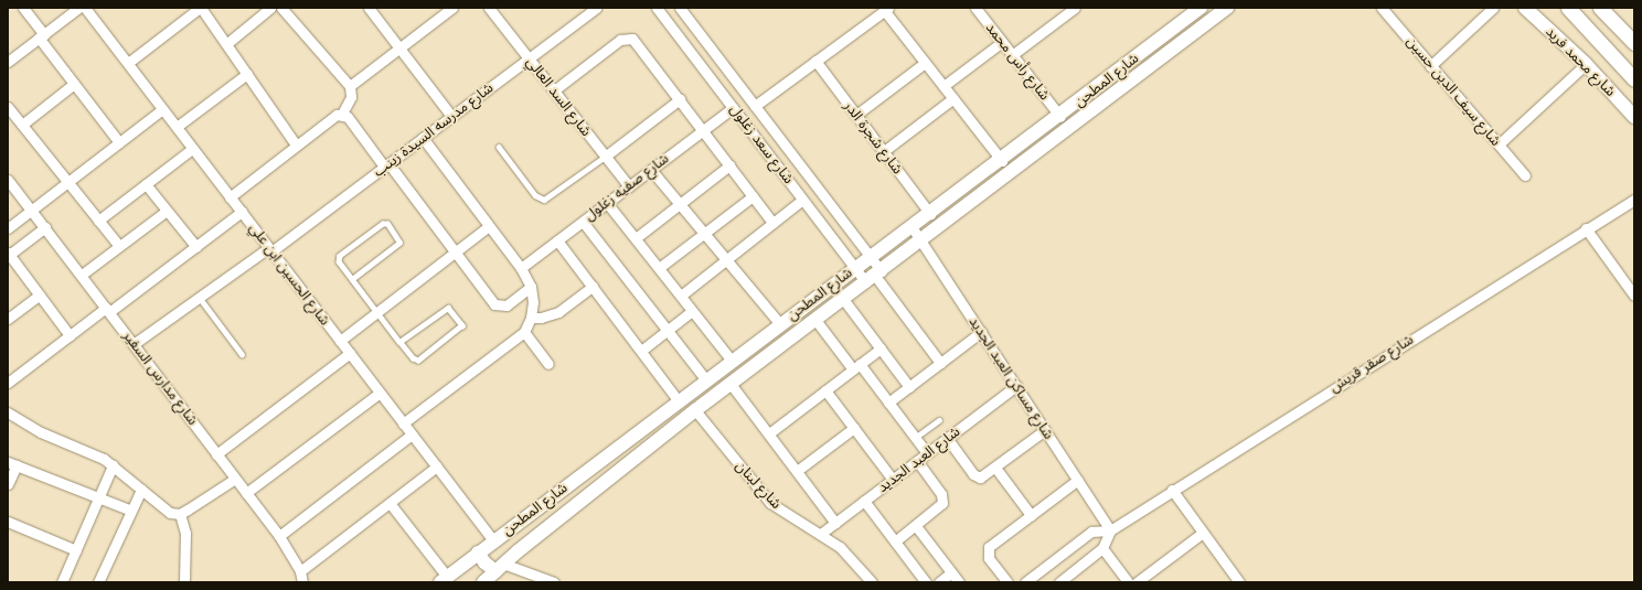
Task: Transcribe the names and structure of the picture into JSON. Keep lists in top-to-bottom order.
{
  "streets": {
    "street": [
      "شارع رأس محمد",
      "شارع محمد فريد",
      "شارع المطحن",
      "شارع سيف الدين حسين",
      "شارع السد العالي",
      "شارع مدرسه السيدة زينب",
      "شارع شجرة الدر",
      "شارع سعد زغلول",
      "شارع صفيه زغلول",
      "شارع الحسين ابن علي",
      "شارع صقر قريش",
      "شارع مدارس السفير",
      "شارع مساكن العبد الجديد",
      "شارع العبد الجديد",
      "شارع لبنان"
    ]
  },
  "crossings": [
    ["شارع رأس محمد", "شارع المطحن"],
    ["شارع المطحن", "شارع شجرة الدر"],
    ["شارع المطحن", "شارع سعد زغلول"],
    ["شارع المطحن", "شارع الحسين ابن علي"],
    ["شارع المطحن", "شارع مساكن العبد الجديد"],
    ["شارع المطحن", "شارع لبنان"],
    ["شارع السد العالي", "شارع مدرسه السيدة زينب"],
    ["شارع السد العالي", "شارع صفيه زغلول"],
    ["شارع مدرسه السيدة زينب", "شارع الحسين ابن علي"],
    ["شارع مدرسه السيدة زينب", "شارع مدارس السفير"],
    ["شارع سعد زغلول", "شارع صفيه زغلول"],
    ["شارع صقر قريش", "شارع مساكن العبد الجديد"],
    ["شارع مساكن العبد الجديد", "شارع العبد الجديد"],
    ["شارع العبد الجديد", "شارع لبنان"]
  ]
}
